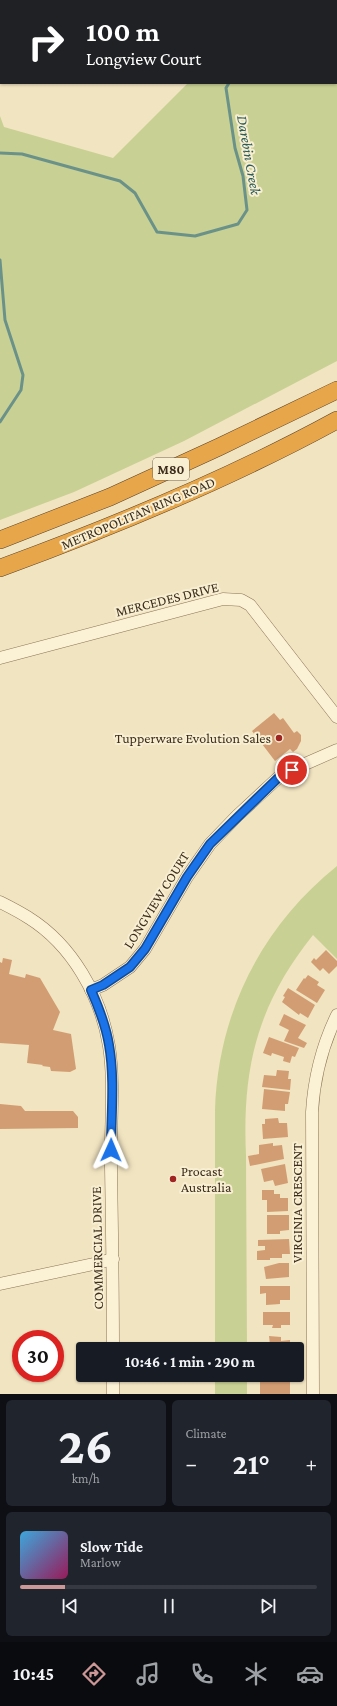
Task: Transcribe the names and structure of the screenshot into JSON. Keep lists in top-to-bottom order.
{
  "streets": {
    "highway": ["M80", "METROPOLITAN RING ROAD"],
    "street": [
      "MERCEDES DRIVE",
      "LONGVIEW COURT",
      "VIRGINIA CRESCENT",
      "COMMERCIAL DRIVE"
    ]
  },
  "crossings": [
    ["LONGVIEW COURT", "COMMERCIAL DRIVE"]
  ],
  "water": ["Darebin Creek"],
  "places": ["Tupperware Evolution Sales", "Procast Australia"],
  "page": {
    "turn": ["100 m", "Longview Court"],
    "limit": "30",
    "trip": "10:46 · 1 min · 290 m",
    "tile": [
      ["26", "km/h"],
      "Climate"
    ],
    "heat": ["−", "21°", "+"],
    "song": ["Slow Tide", "Marlow"],
    "tabs": "10:45"
  }
}
